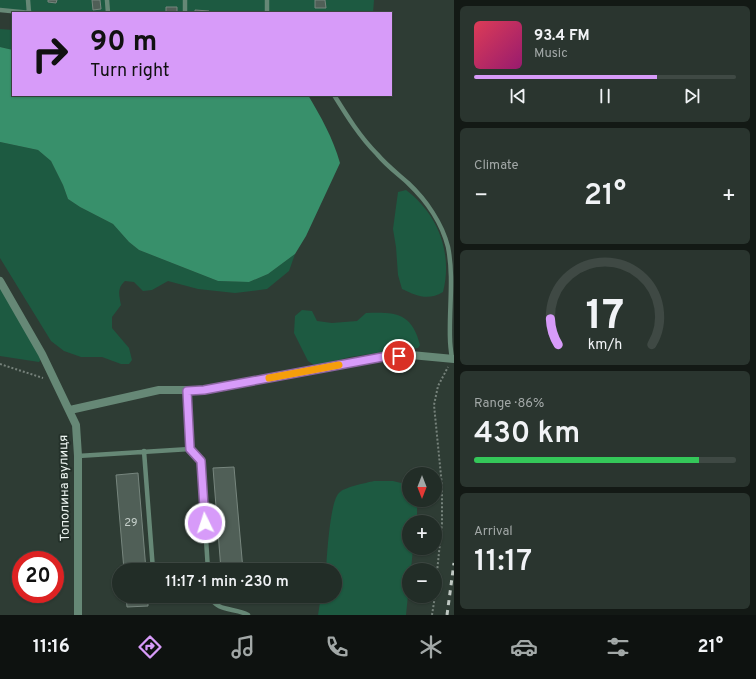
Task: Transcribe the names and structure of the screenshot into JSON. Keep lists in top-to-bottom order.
{
  "streets": {
    "street": ["Тополина вулиця"]
  },
  "house_numbers": ["29"],
  "north": "bottom",
  "page": {
    "turn": ["90 m", "Turn right"],
    "song": ["93.4 FM", "Music"],
    "tile": [
      "Climate",
      ["Range · 86%", "430 km"],
      ["Arrival", "11:17"]
    ],
    "heat": ["−", "21°", "+"],
    "map_buttons": ["+", "−"],
    "limit": "20",
    "trip": "11:17 · 1 min · 230 m",
    "tabs": ["11:16", "21°"],
    "gauge": ["17", "km/h"]
  }
}
